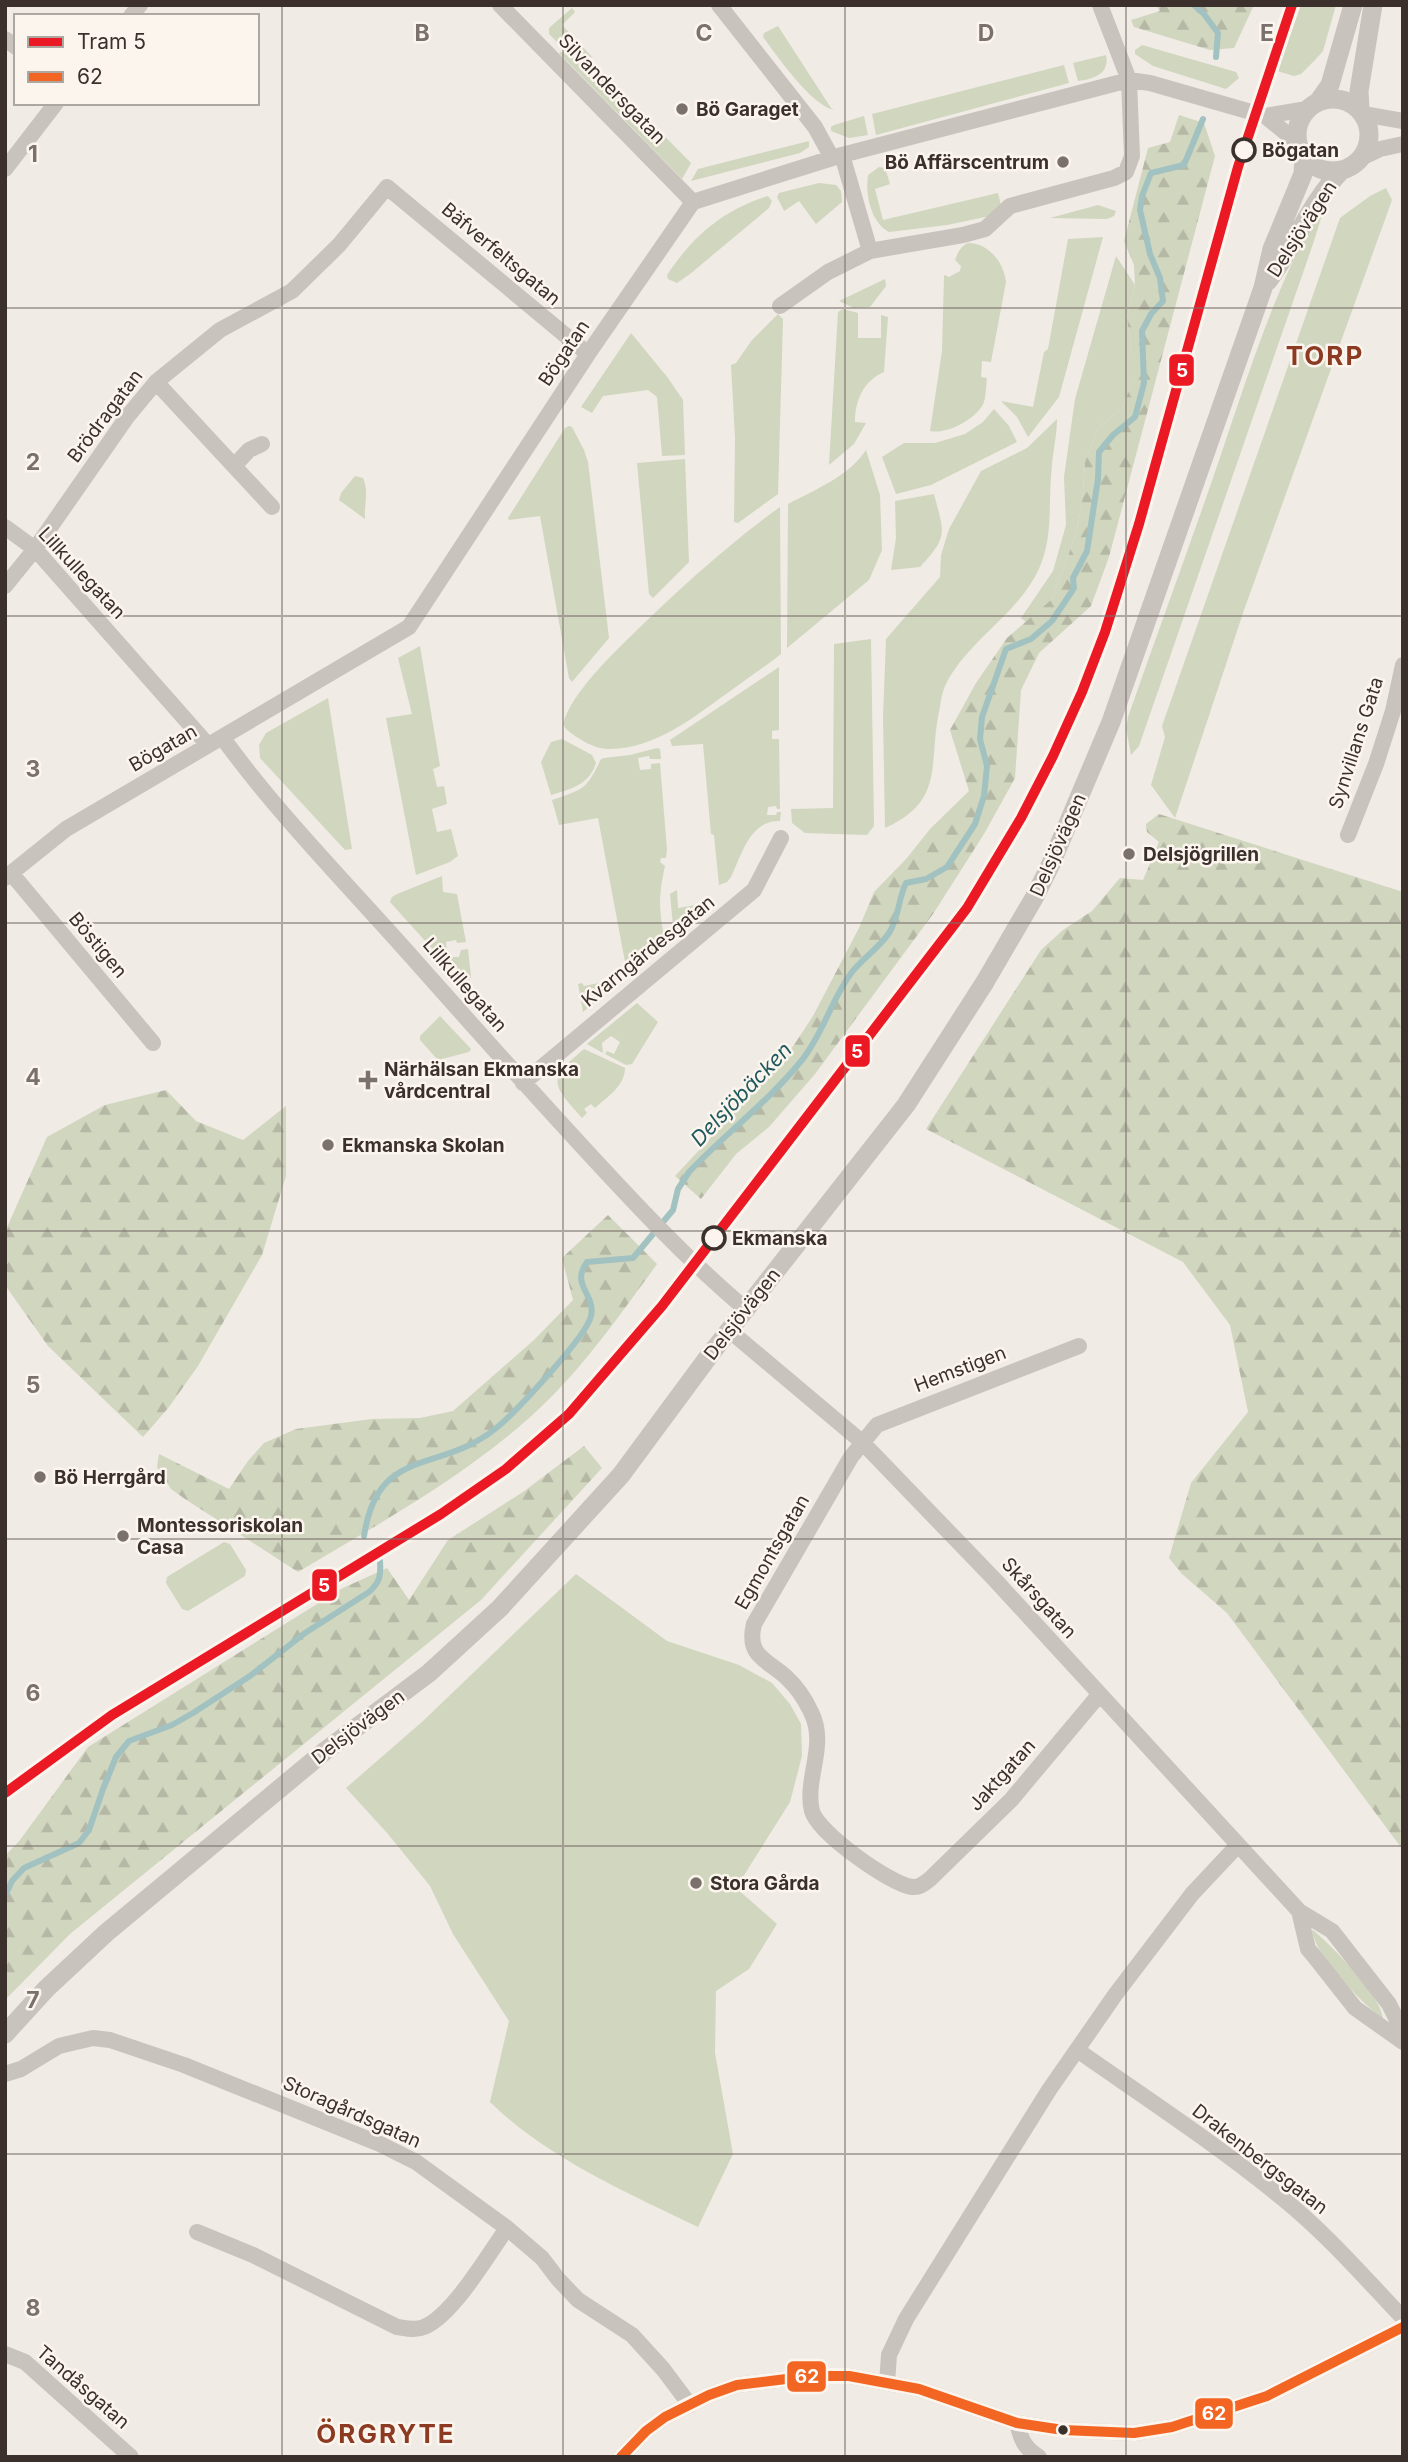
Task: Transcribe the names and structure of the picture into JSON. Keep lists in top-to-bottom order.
{
  "streets": {
    "street": [
      "Silvandersgatan",
      "Delsjövägen",
      "Bäfverfeltsgatan",
      "Bögatan",
      "Brödragatan",
      "Lillkullegatan",
      "Synvillans Gata",
      "Böstigen",
      "Kvarngärdesgatan",
      "Hemstigen",
      "Egmontsgatan",
      "Skårsgatan",
      "Jaktgatan",
      "Storagårdsgatan",
      "Drakenbergsgatan",
      "Tandåsgatan"
    ]
  },
  "crossings": [
    ["Silvandersgatan", "Bögatan"],
    ["Delsjövägen", "Lillkullegatan"],
    ["Delsjövägen", "Skårsgatan"],
    ["Bäfverfeltsgatan", "Bögatan"],
    ["Bäfverfeltsgatan", "Brödragatan"],
    ["Bögatan", "Lillkullegatan"],
    ["Bögatan", "Böstigen"],
    ["Brödragatan", "Lillkullegatan"],
    ["Lillkullegatan", "Kvarngärdesgatan"],
    ["Hemstigen", "Egmontsgatan"],
    ["Hemstigen", "Skårsgatan"],
    ["Egmontsgatan", "Skårsgatan"],
    ["Egmontsgatan", "Jaktgatan"],
    ["Skårsgatan", "Jaktgatan"]
  ],
  "districts": ["TORP", "ÖRGRYTE"],
  "water": ["Delsjöbäcken"],
  "places": {
    "other": [
      "Bö Garaget",
      "Bögatan",
      "Bö Affärscentrum",
      "Delsjögrillen",
      "Ekmanska Skolan",
      "Ekmanska",
      "Bö Herrgård",
      "Montessoriskolan Casa",
      "Stora Gårda"
    ],
    "health": ["Närhälsan Ekmanska vårdcentral"]
  },
  "lines": ["tram line 5", "transit line 62"],
  "legend": ["Tram 5", "62"],
  "grid": {
    "columns": [
      "B",
      "C",
      "D",
      "E"
    ],
    "rows": [
      "1",
      "2",
      "3",
      "4",
      "5",
      "6",
      "7",
      "8"
    ]
  }
}
